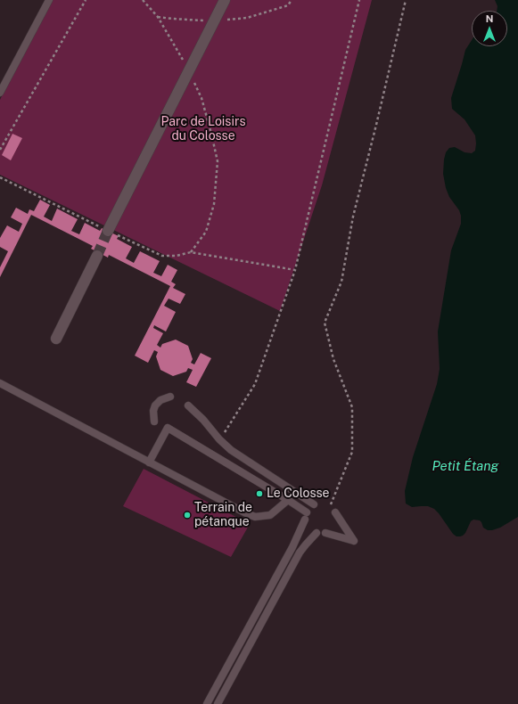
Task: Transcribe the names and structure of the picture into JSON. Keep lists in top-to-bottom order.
{
  "water": ["Petit Étang"],
  "parks": ["Parc de Loisirs du Colosse"],
  "places": ["Le Colosse", "Terrain de pétanque"],
  "north": "top"
}
